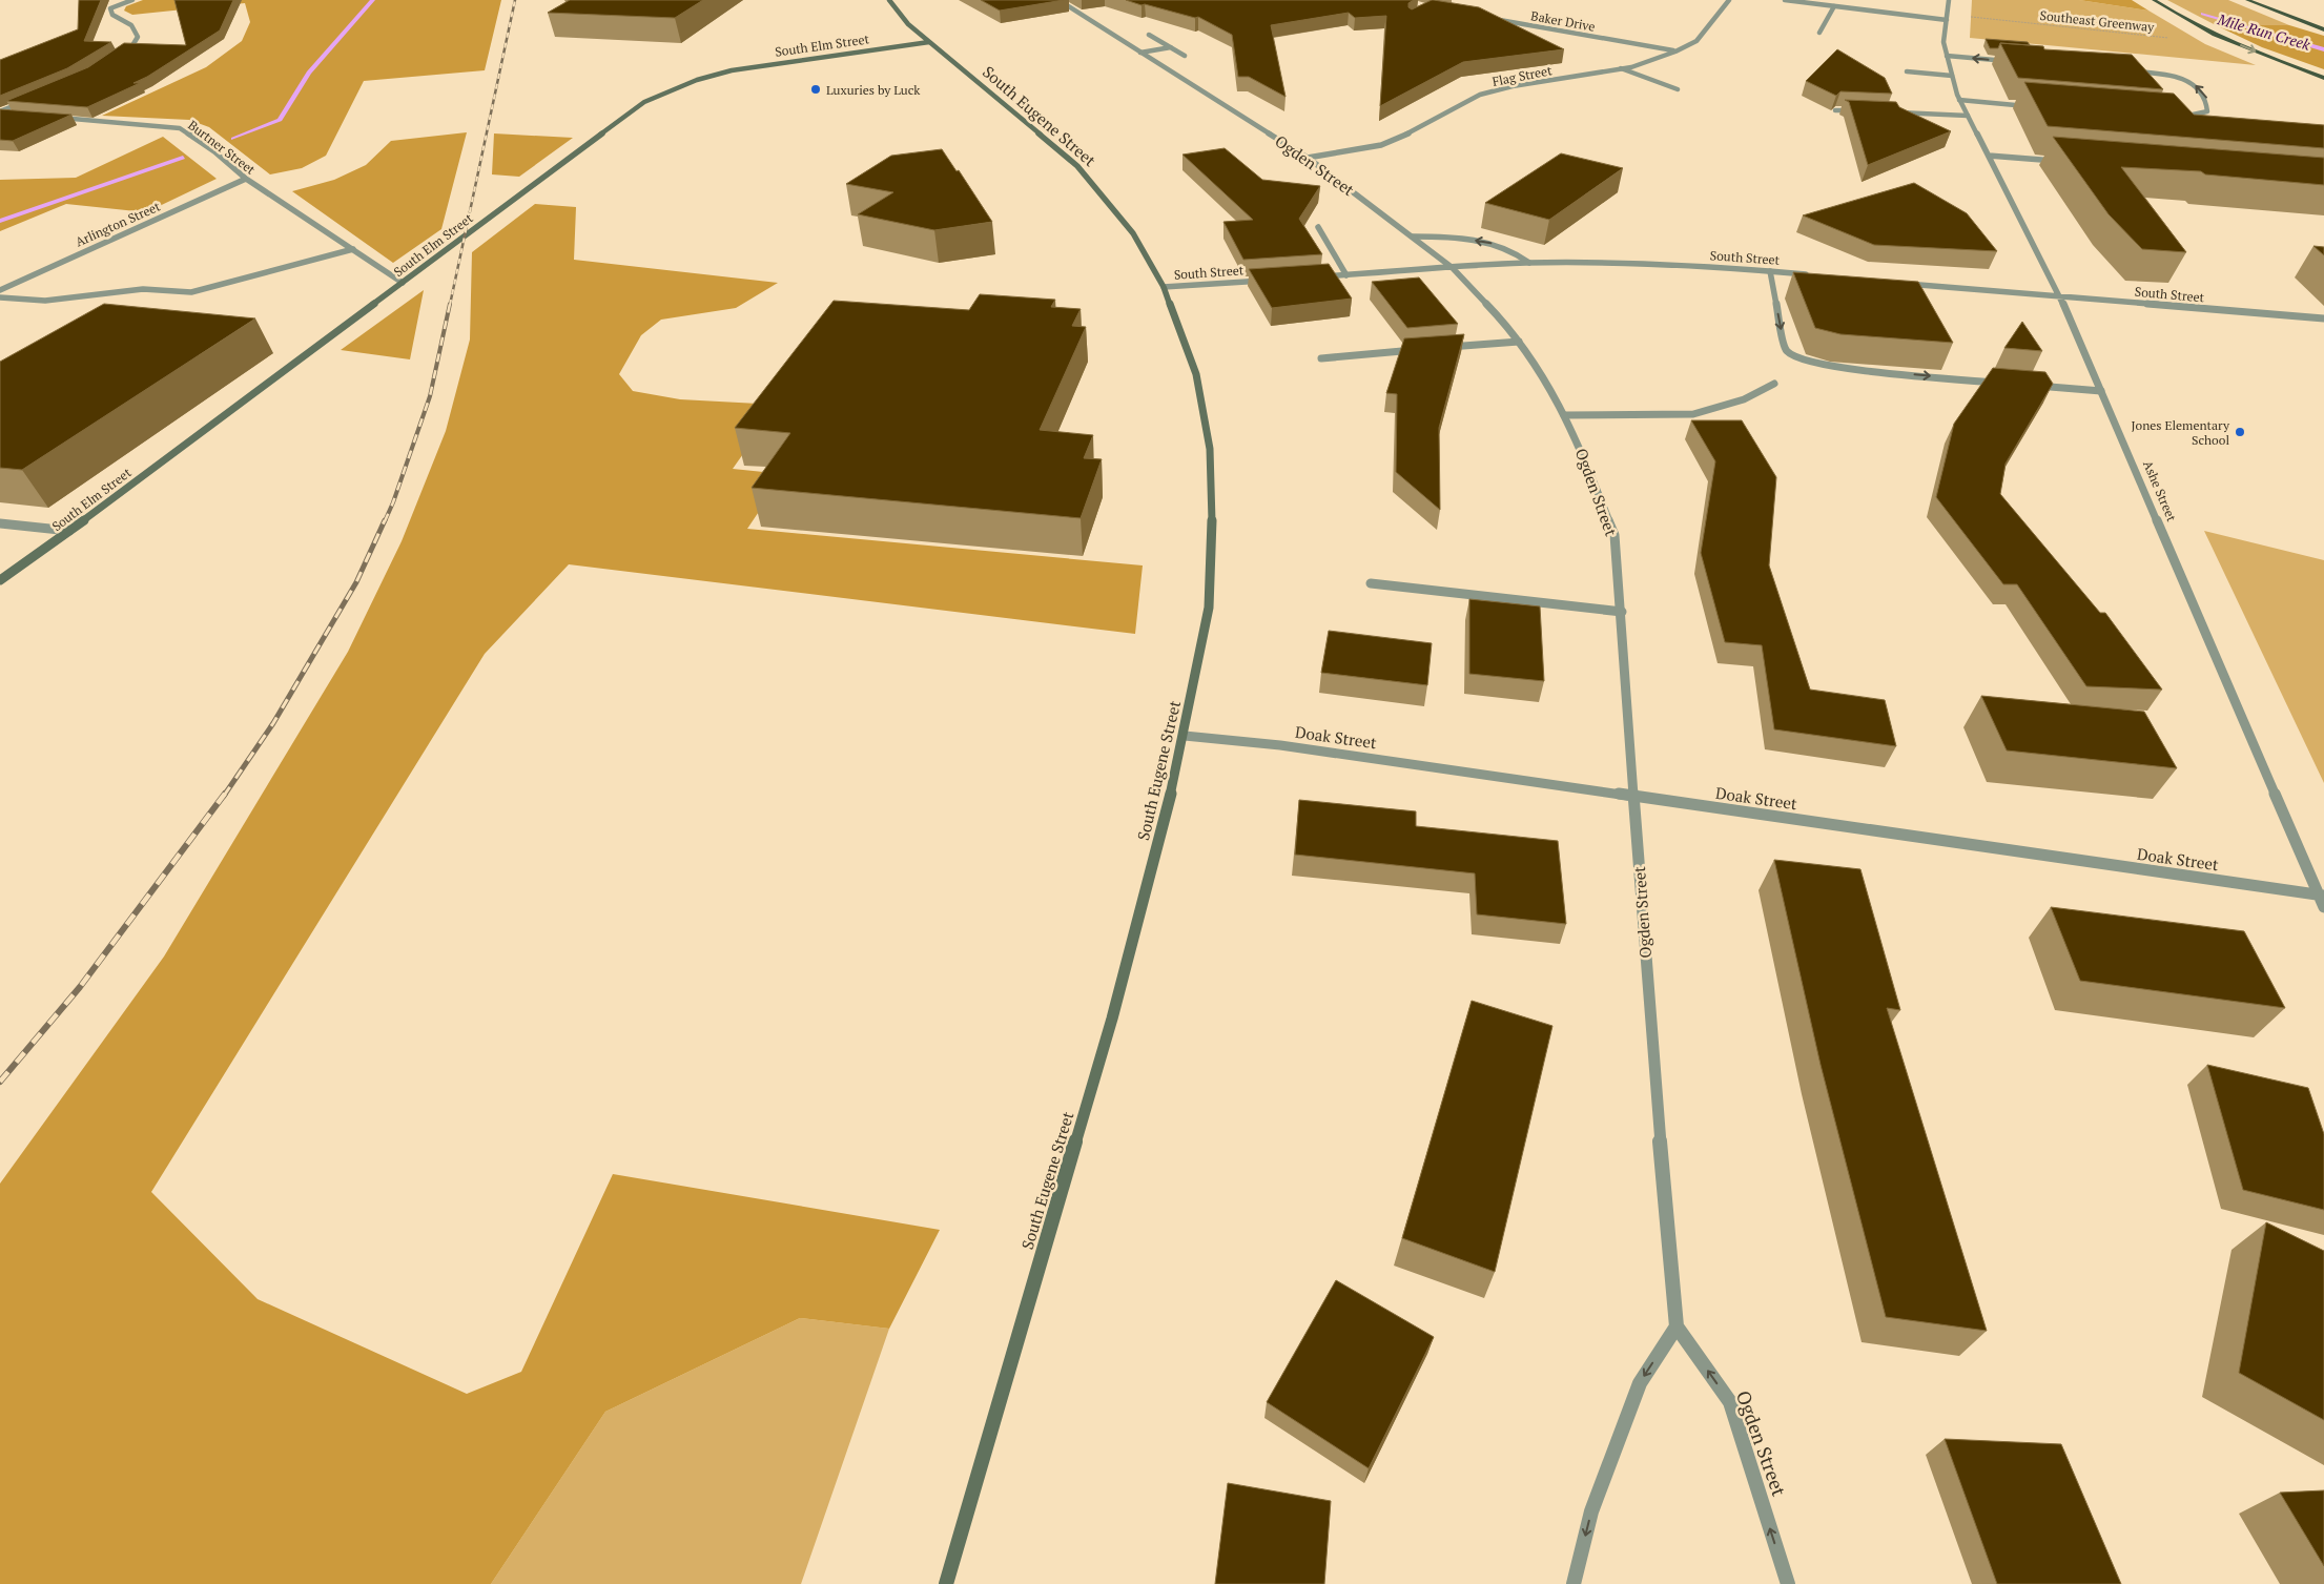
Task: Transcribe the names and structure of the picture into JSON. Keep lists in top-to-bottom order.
{
  "streets": {
    "main road": ["South Elm Street", "South Eugene Street"],
    "street": [
      "Baker Drive",
      "Flag Street",
      "Burtner Street",
      "Ogden Street",
      "Arlington Street",
      "South Street",
      "Ashe Street",
      "Doak Street"
    ],
    "path": ["Southeast Greenway"]
  },
  "crossings": [
    ["Baker Drive", "Flag Street"],
    ["Southeast Greenway", "Ashe Street"],
    ["South Elm Street", "South Eugene Street"],
    ["South Elm Street", "Burtner Street"],
    ["Flag Street", "Ogden Street"],
    ["South Eugene Street", "South Street"],
    ["South Eugene Street", "Doak Street"],
    ["Burtner Street", "Arlington Street"],
    ["Ogden Street", "South Street"],
    ["Ogden Street", "Doak Street"],
    ["South Street", "Ashe Street"],
    ["Ashe Street", "Doak Street"]
  ],
  "water": ["Mile Run Creek"],
  "places": ["Luxuries by Luck", "Jones Elementary School"]
}
